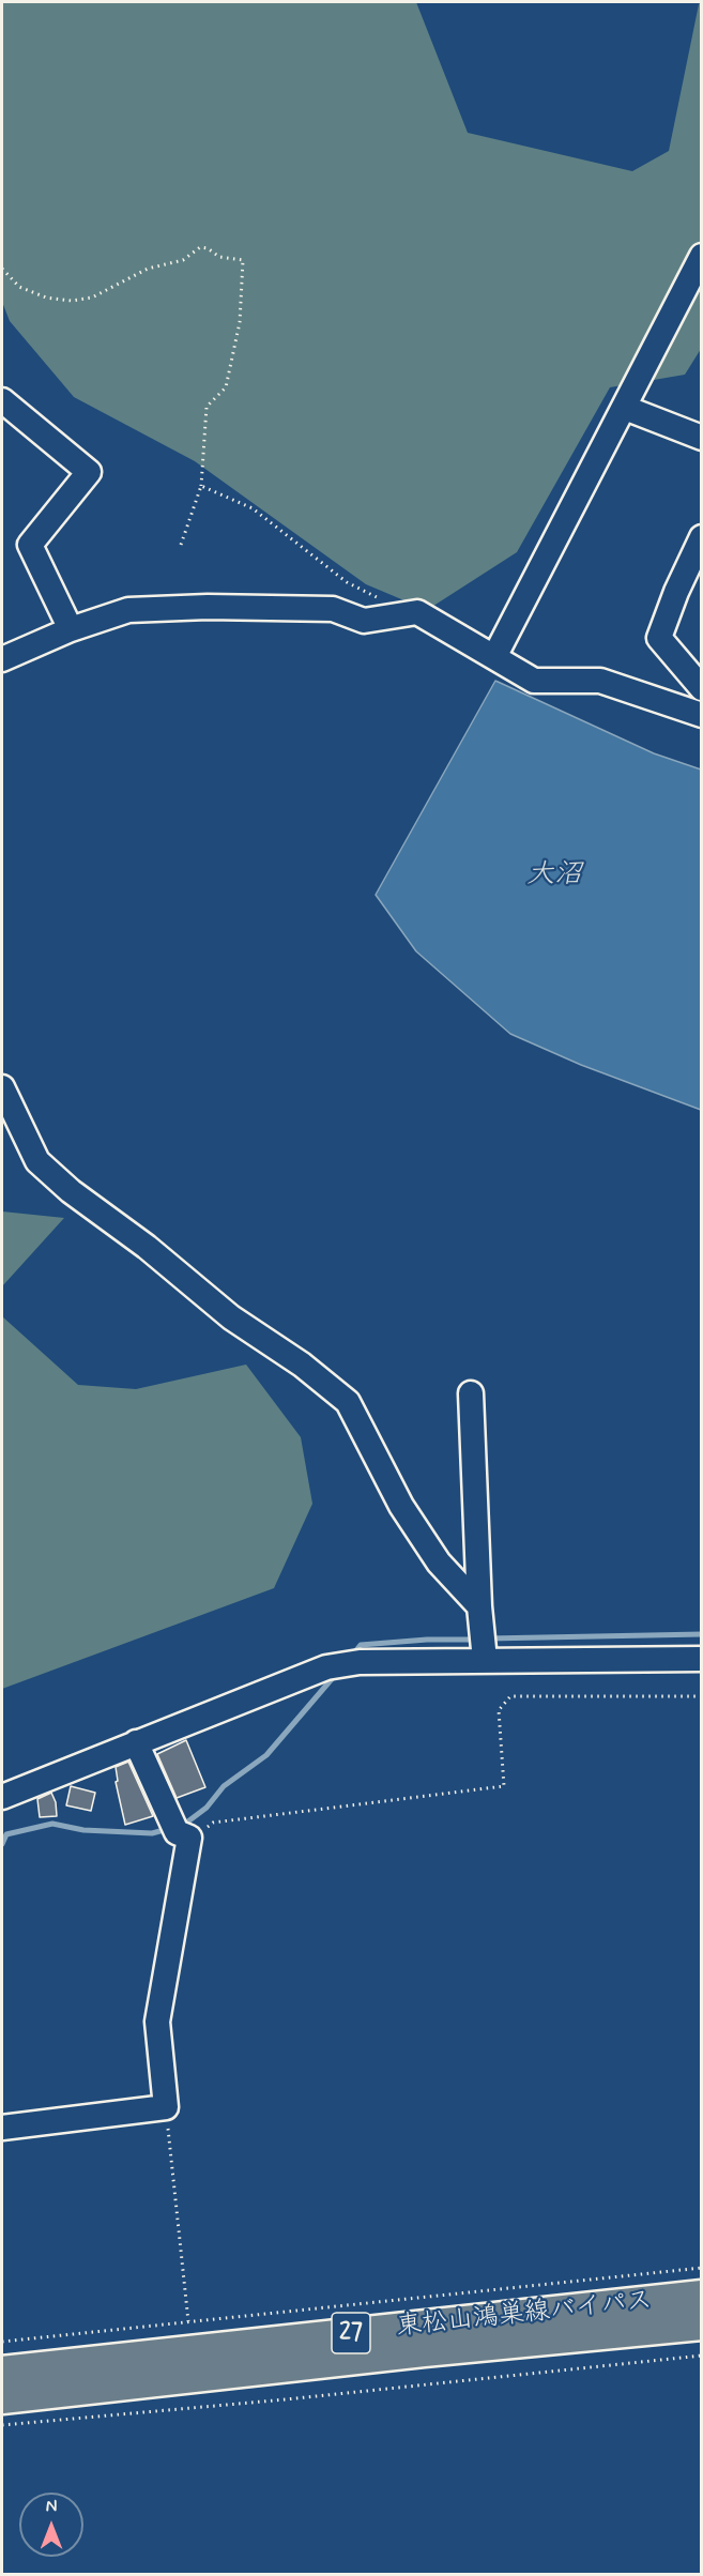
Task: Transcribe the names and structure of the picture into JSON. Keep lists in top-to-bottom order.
{
  "streets": {
    "main road": ["東松山鴻巣線バイパス", "27"]
  },
  "water": ["大沼"],
  "north": "top"
}
